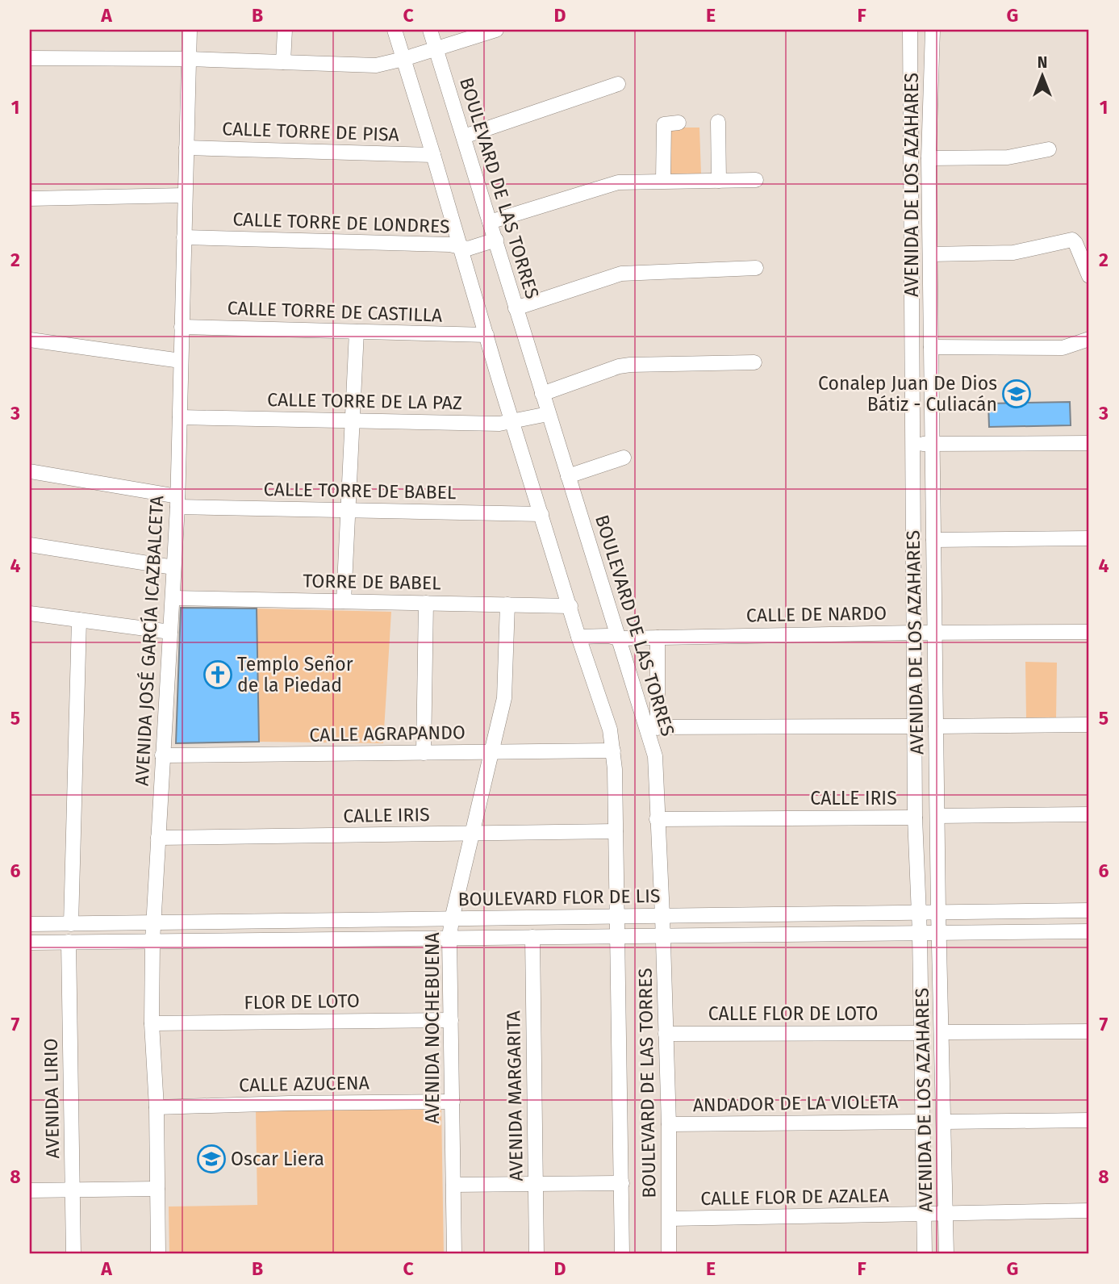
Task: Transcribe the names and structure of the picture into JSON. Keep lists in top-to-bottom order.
{
  "streets": {
    "street": [
      "CALLE TORRE DE PISA",
      "AVENIDA DE LOS AZAHARES",
      "BOULEVARD DE LAS TORRES",
      "CALLE TORRE DE LONDRES",
      "CALLE TORRE DE CASTILLA",
      "CALLE TORRE DE LA PAZ",
      "CALLE TORRE DE BABEL",
      "TORRE DE BABEL",
      "CALLE DE NARDO",
      "AVENIDA JOSÉ GARCÍA ICAZBALCETA",
      "CALLE AGRAPANDO",
      "CALLE IRIS",
      "BOULEVARD FLOR DE LIS",
      "FLOR DE LOTO",
      "CALLE FLOR DE LOTO",
      "AVENIDA NOCHEBUENA",
      "CALLE AZUCENA",
      "AVENIDA MARGARITA",
      "AVENIDA LIRIO",
      "ANDADOR DE LA VIOLETA",
      "CALLE FLOR DE AZALEA"
    ]
  },
  "crossings": [
    ["CALLE TORRE DE PISA", "BOULEVARD DE LAS TORRES"],
    ["CALLE TORRE DE PISA", "AVENIDA JOSÉ GARCÍA ICAZBALCETA"],
    ["AVENIDA DE LOS AZAHARES", "CALLE DE NARDO"],
    ["AVENIDA DE LOS AZAHARES", "CALLE IRIS"],
    ["AVENIDA DE LOS AZAHARES", "BOULEVARD FLOR DE LIS"],
    ["AVENIDA DE LOS AZAHARES", "CALLE FLOR DE LOTO"],
    ["AVENIDA DE LOS AZAHARES", "ANDADOR DE LA VIOLETA"],
    ["AVENIDA DE LOS AZAHARES", "CALLE FLOR DE AZALEA"],
    ["BOULEVARD DE LAS TORRES", "CALLE TORRE DE LONDRES"],
    ["BOULEVARD DE LAS TORRES", "CALLE TORRE DE CASTILLA"],
    ["BOULEVARD DE LAS TORRES", "CALLE TORRE DE LA PAZ"],
    ["BOULEVARD DE LAS TORRES", "CALLE TORRE DE BABEL"],
    ["BOULEVARD DE LAS TORRES", "TORRE DE BABEL"],
    ["BOULEVARD DE LAS TORRES", "CALLE DE NARDO"],
    ["BOULEVARD DE LAS TORRES", "CALLE AGRAPANDO"],
    ["BOULEVARD DE LAS TORRES", "CALLE IRIS"],
    ["BOULEVARD DE LAS TORRES", "BOULEVARD FLOR DE LIS"],
    ["BOULEVARD DE LAS TORRES", "CALLE FLOR DE LOTO"],
    ["BOULEVARD DE LAS TORRES", "ANDADOR DE LA VIOLETA"],
    ["BOULEVARD DE LAS TORRES", "CALLE FLOR DE AZALEA"],
    ["CALLE TORRE DE LONDRES", "AVENIDA JOSÉ GARCÍA ICAZBALCETA"],
    ["CALLE TORRE DE CASTILLA", "AVENIDA JOSÉ GARCÍA ICAZBALCETA"],
    ["CALLE TORRE DE LA PAZ", "AVENIDA JOSÉ GARCÍA ICAZBALCETA"],
    ["CALLE TORRE DE BABEL", "AVENIDA JOSÉ GARCÍA ICAZBALCETA"],
    ["TORRE DE BABEL", "AVENIDA JOSÉ GARCÍA ICAZBALCETA"],
    ["TORRE DE BABEL", "AVENIDA NOCHEBUENA"],
    ["AVENIDA JOSÉ GARCÍA ICAZBALCETA", "CALLE AGRAPANDO"],
    ["AVENIDA JOSÉ GARCÍA ICAZBALCETA", "CALLE IRIS"],
    ["AVENIDA JOSÉ GARCÍA ICAZBALCETA", "BOULEVARD FLOR DE LIS"],
    ["AVENIDA JOSÉ GARCÍA ICAZBALCETA", "FLOR DE LOTO"],
    ["AVENIDA JOSÉ GARCÍA ICAZBALCETA", "CALLE AZUCENA"],
    ["CALLE AGRAPANDO", "AVENIDA NOCHEBUENA"],
    ["CALLE IRIS", "AVENIDA NOCHEBUENA"],
    ["BOULEVARD FLOR DE LIS", "AVENIDA NOCHEBUENA"],
    ["FLOR DE LOTO", "AVENIDA NOCHEBUENA"],
    ["AVENIDA NOCHEBUENA", "CALLE AZUCENA"]
  ],
  "places": {
    "school or university": ["Conalep Juan De Dios Bátiz - Culiacán", "Oscar Liera"],
    "church": ["Templo Señor de la Piedad"]
  },
  "north": "top",
  "grid": {
    "columns": [
      "A",
      "B",
      "C",
      "D",
      "E",
      "F",
      "G"
    ],
    "rows": [
      "1",
      "2",
      "3",
      "4",
      "5",
      "6",
      "7",
      "8"
    ]
  }
}
